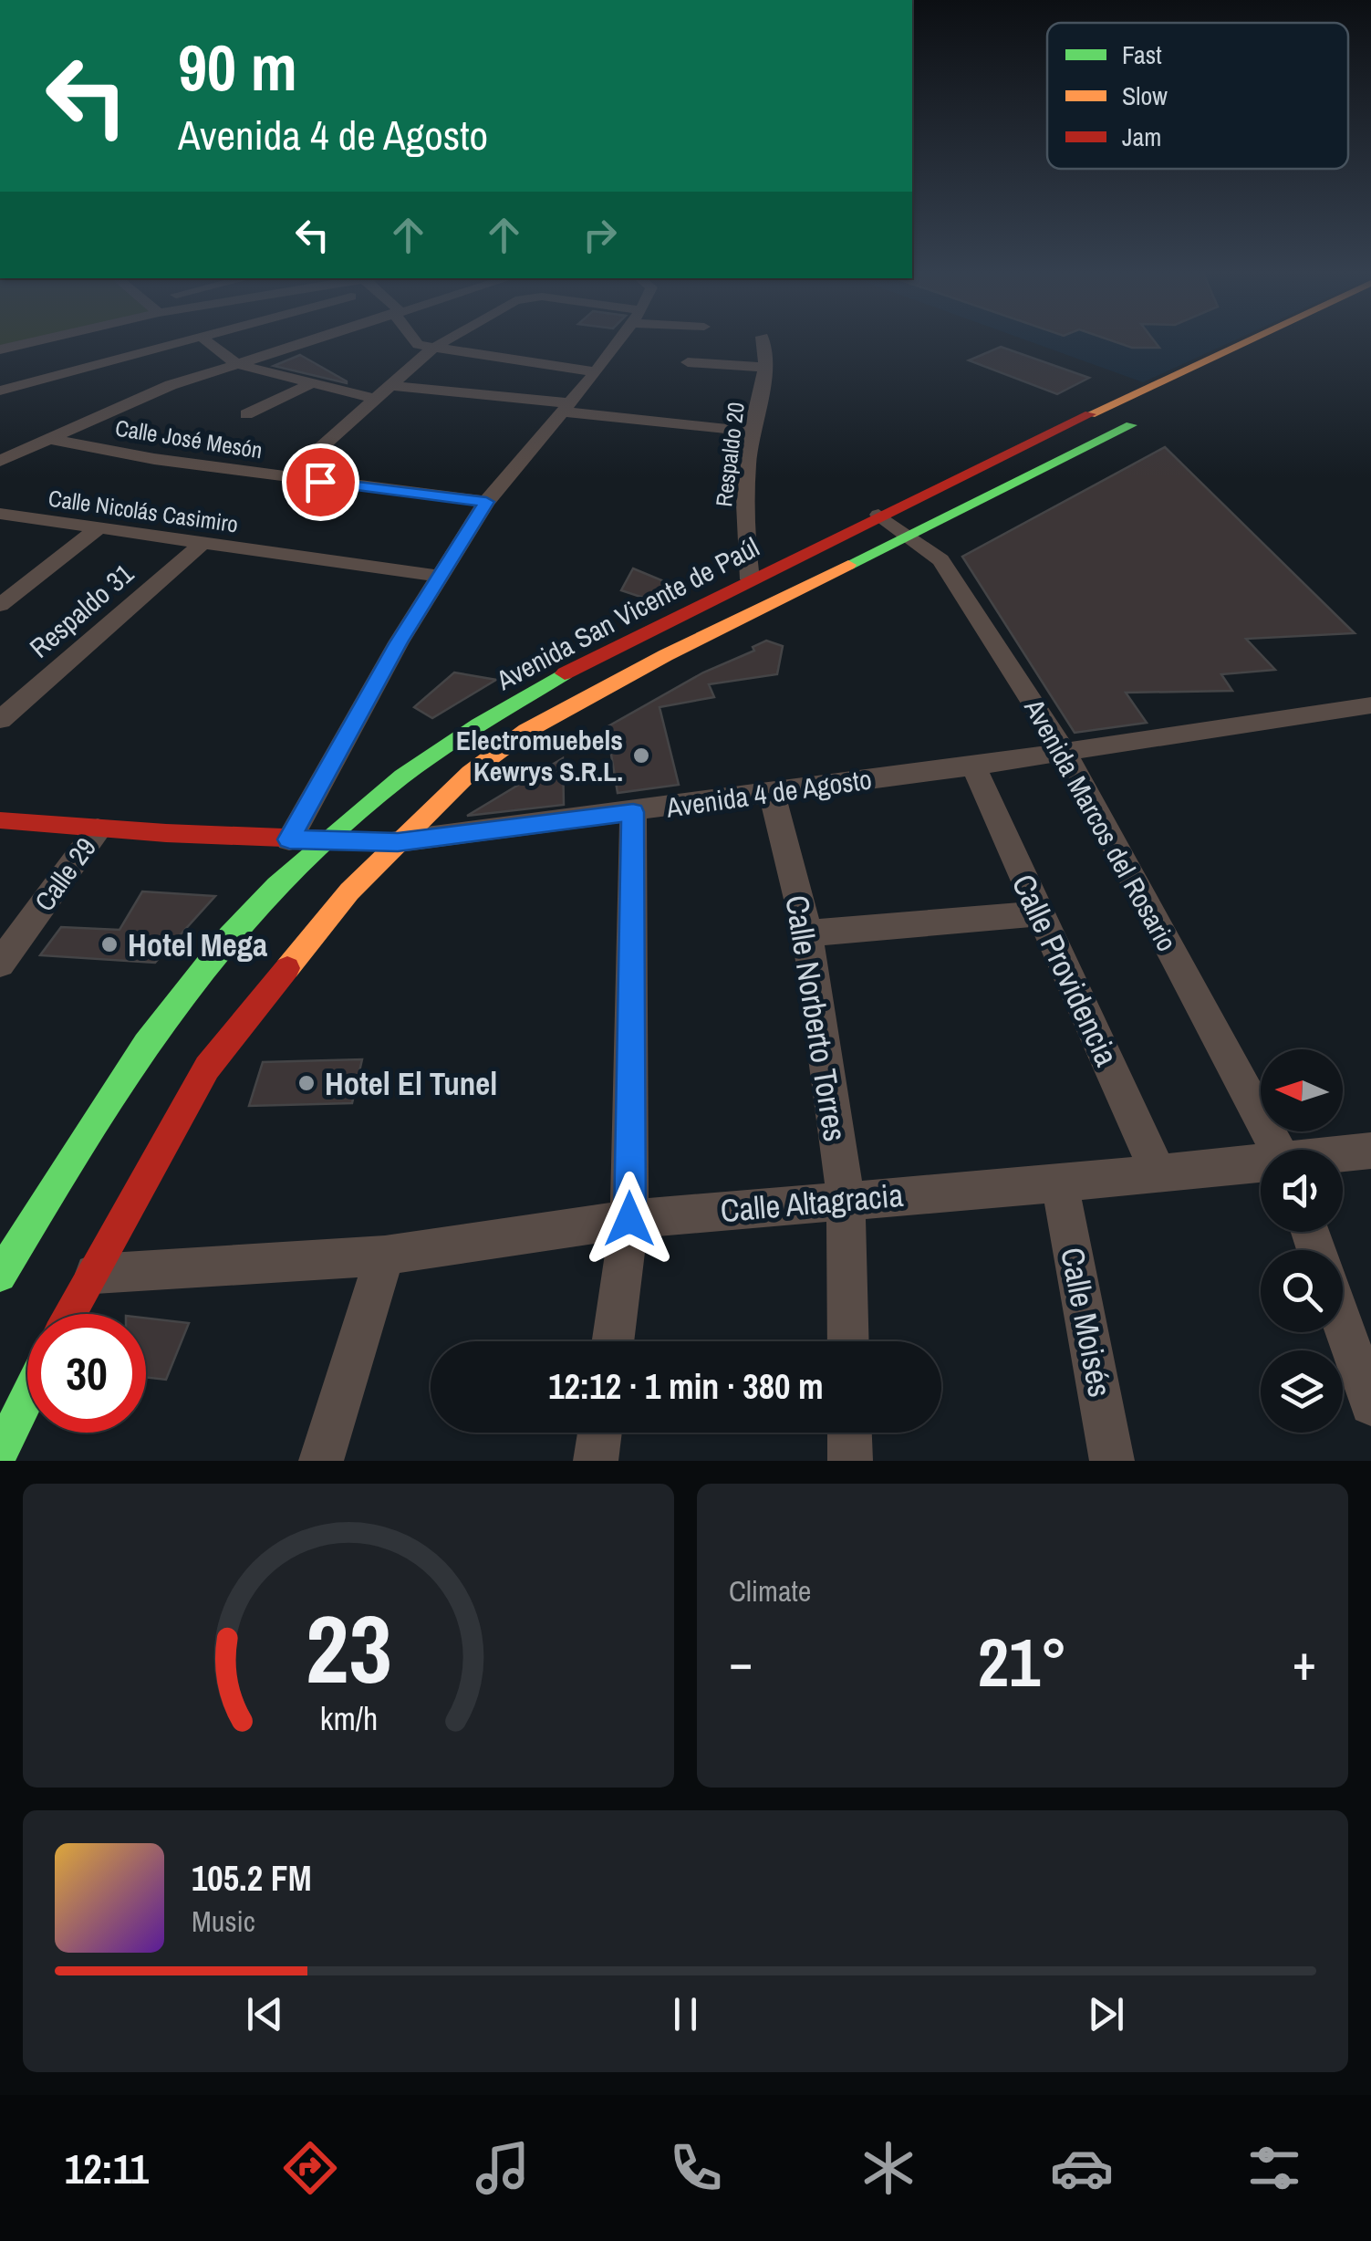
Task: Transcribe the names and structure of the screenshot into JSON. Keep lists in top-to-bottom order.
{
  "streets": {
    "main road": ["Avenida San Vicente de Paúl", "Avenida 4 de Agosto"],
    "street": [
      "Calle José Mesón",
      "Respaldo 20",
      "Calle Nicolás Casimiro",
      "Respaldo 31",
      "Avenida Marcos del Rosario",
      "Calle 29",
      "Calle Providencia",
      "Calle Norberto Torres",
      "Calle Altagracia",
      "Calle Moisés"
    ]
  },
  "crossings": [
    ["Respaldo 20", "Avenida San Vicente de Paúl"],
    ["Calle Nicolás Casimiro", "Respaldo 31"],
    ["Avenida San Vicente de Paúl", "Avenida 4 de Agosto"],
    ["Avenida San Vicente de Paúl", "Avenida Marcos del Rosario"],
    ["Avenida San Vicente de Paúl", "Calle Altagracia"],
    ["Avenida 4 de Agosto", "Avenida Marcos del Rosario"],
    ["Avenida 4 de Agosto", "Calle 29"],
    ["Avenida 4 de Agosto", "Calle Providencia"],
    ["Avenida 4 de Agosto", "Calle Norberto Torres"],
    ["Calle Providencia", "Calle Altagracia"],
    ["Calle Norberto Torres", "Calle Altagracia"],
    ["Calle Altagracia", "Calle Moisés"]
  ],
  "places": ["Electromuebels Kewrys S.R.L.", "Hotel Mega", "Hotel El Tunel"],
  "legend": ["Fast", "Slow", "Jam"],
  "north": "left",
  "page": {
    "turn": ["90 m", "Avenida 4 de Agosto"],
    "limit": "30",
    "trip": "12:12 · 1 min · 380 m",
    "tile": "Climate",
    "heat": ["−", "21°", "+"],
    "song": ["105.2 FM", "Music"],
    "tabs": "12:11",
    "gauge": ["23", "km/h"]
  }
}
